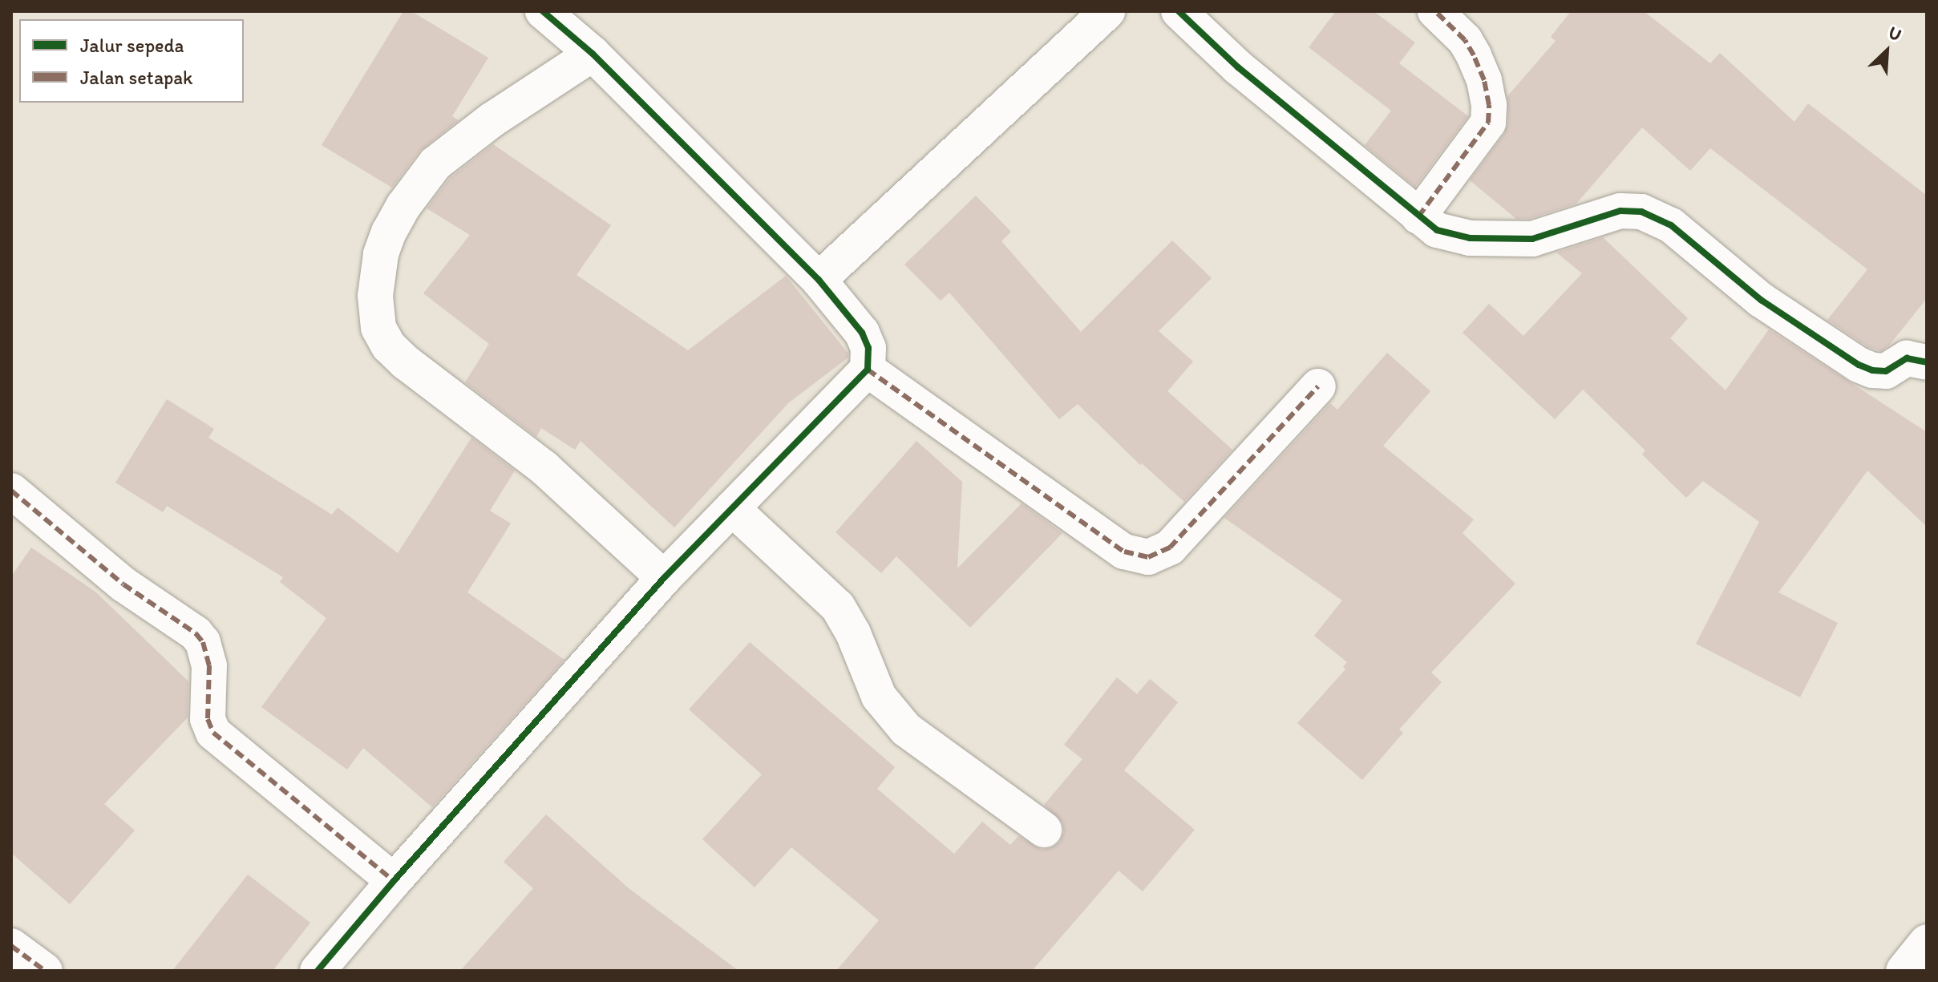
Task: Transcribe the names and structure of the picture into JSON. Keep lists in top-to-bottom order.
{
  "legend": ["Jalur sepeda", "Jalan setapak"],
  "north": "top right"
}
